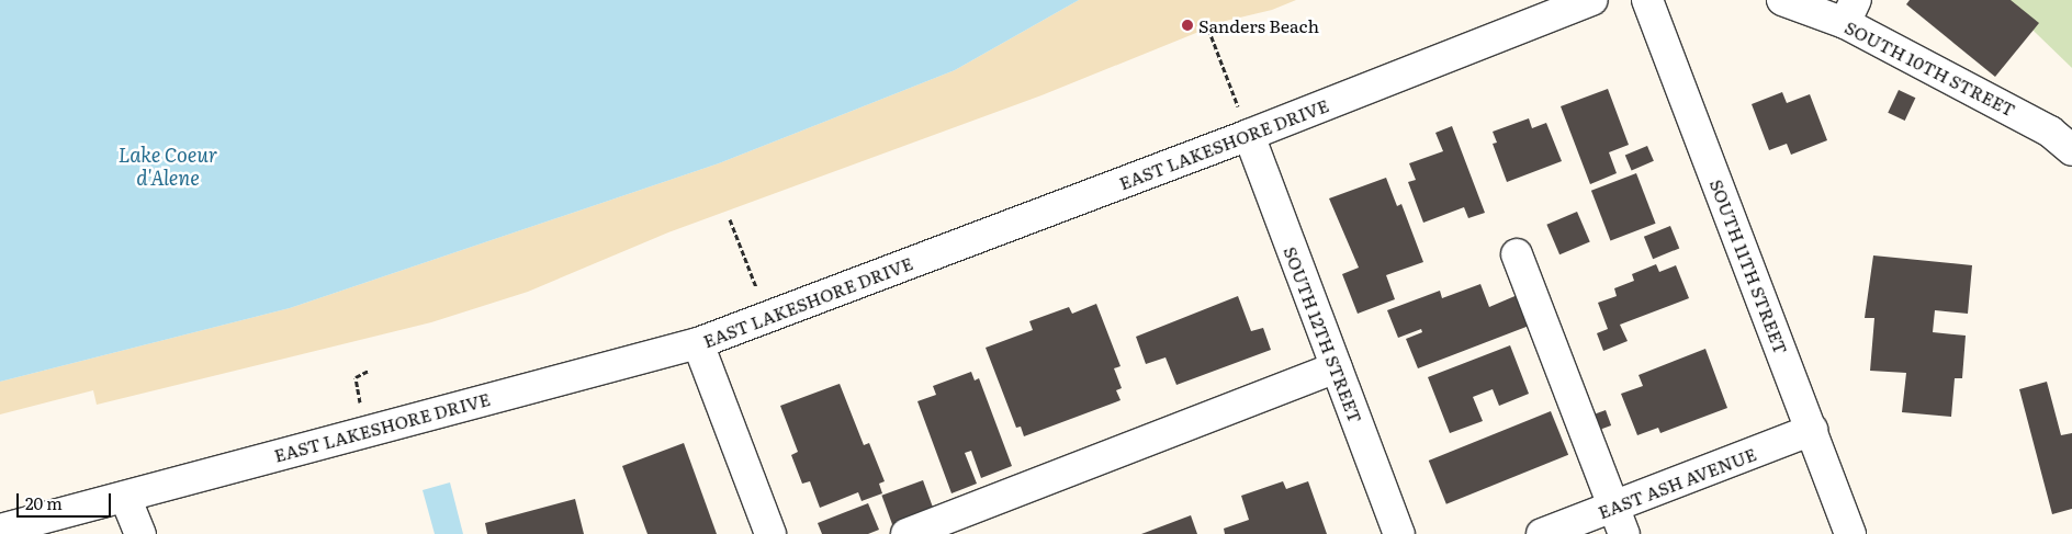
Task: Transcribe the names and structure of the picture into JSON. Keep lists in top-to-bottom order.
{
  "streets": {
    "street": [
      "SOUTH 10TH STREET",
      "EAST LAKESHORE DRIVE",
      "SOUTH 11TH STREET",
      "SOUTH 12TH STREET",
      "EAST ASH AVENUE"
    ]
  },
  "crossings": [
    ["EAST LAKESHORE DRIVE", "SOUTH 12TH STREET"],
    ["SOUTH 11TH STREET", "EAST ASH AVENUE"]
  ],
  "water": ["Lake Coeur d'Alene"],
  "places": ["Sanders Beach"],
  "scale_bar": "20 m"
}
